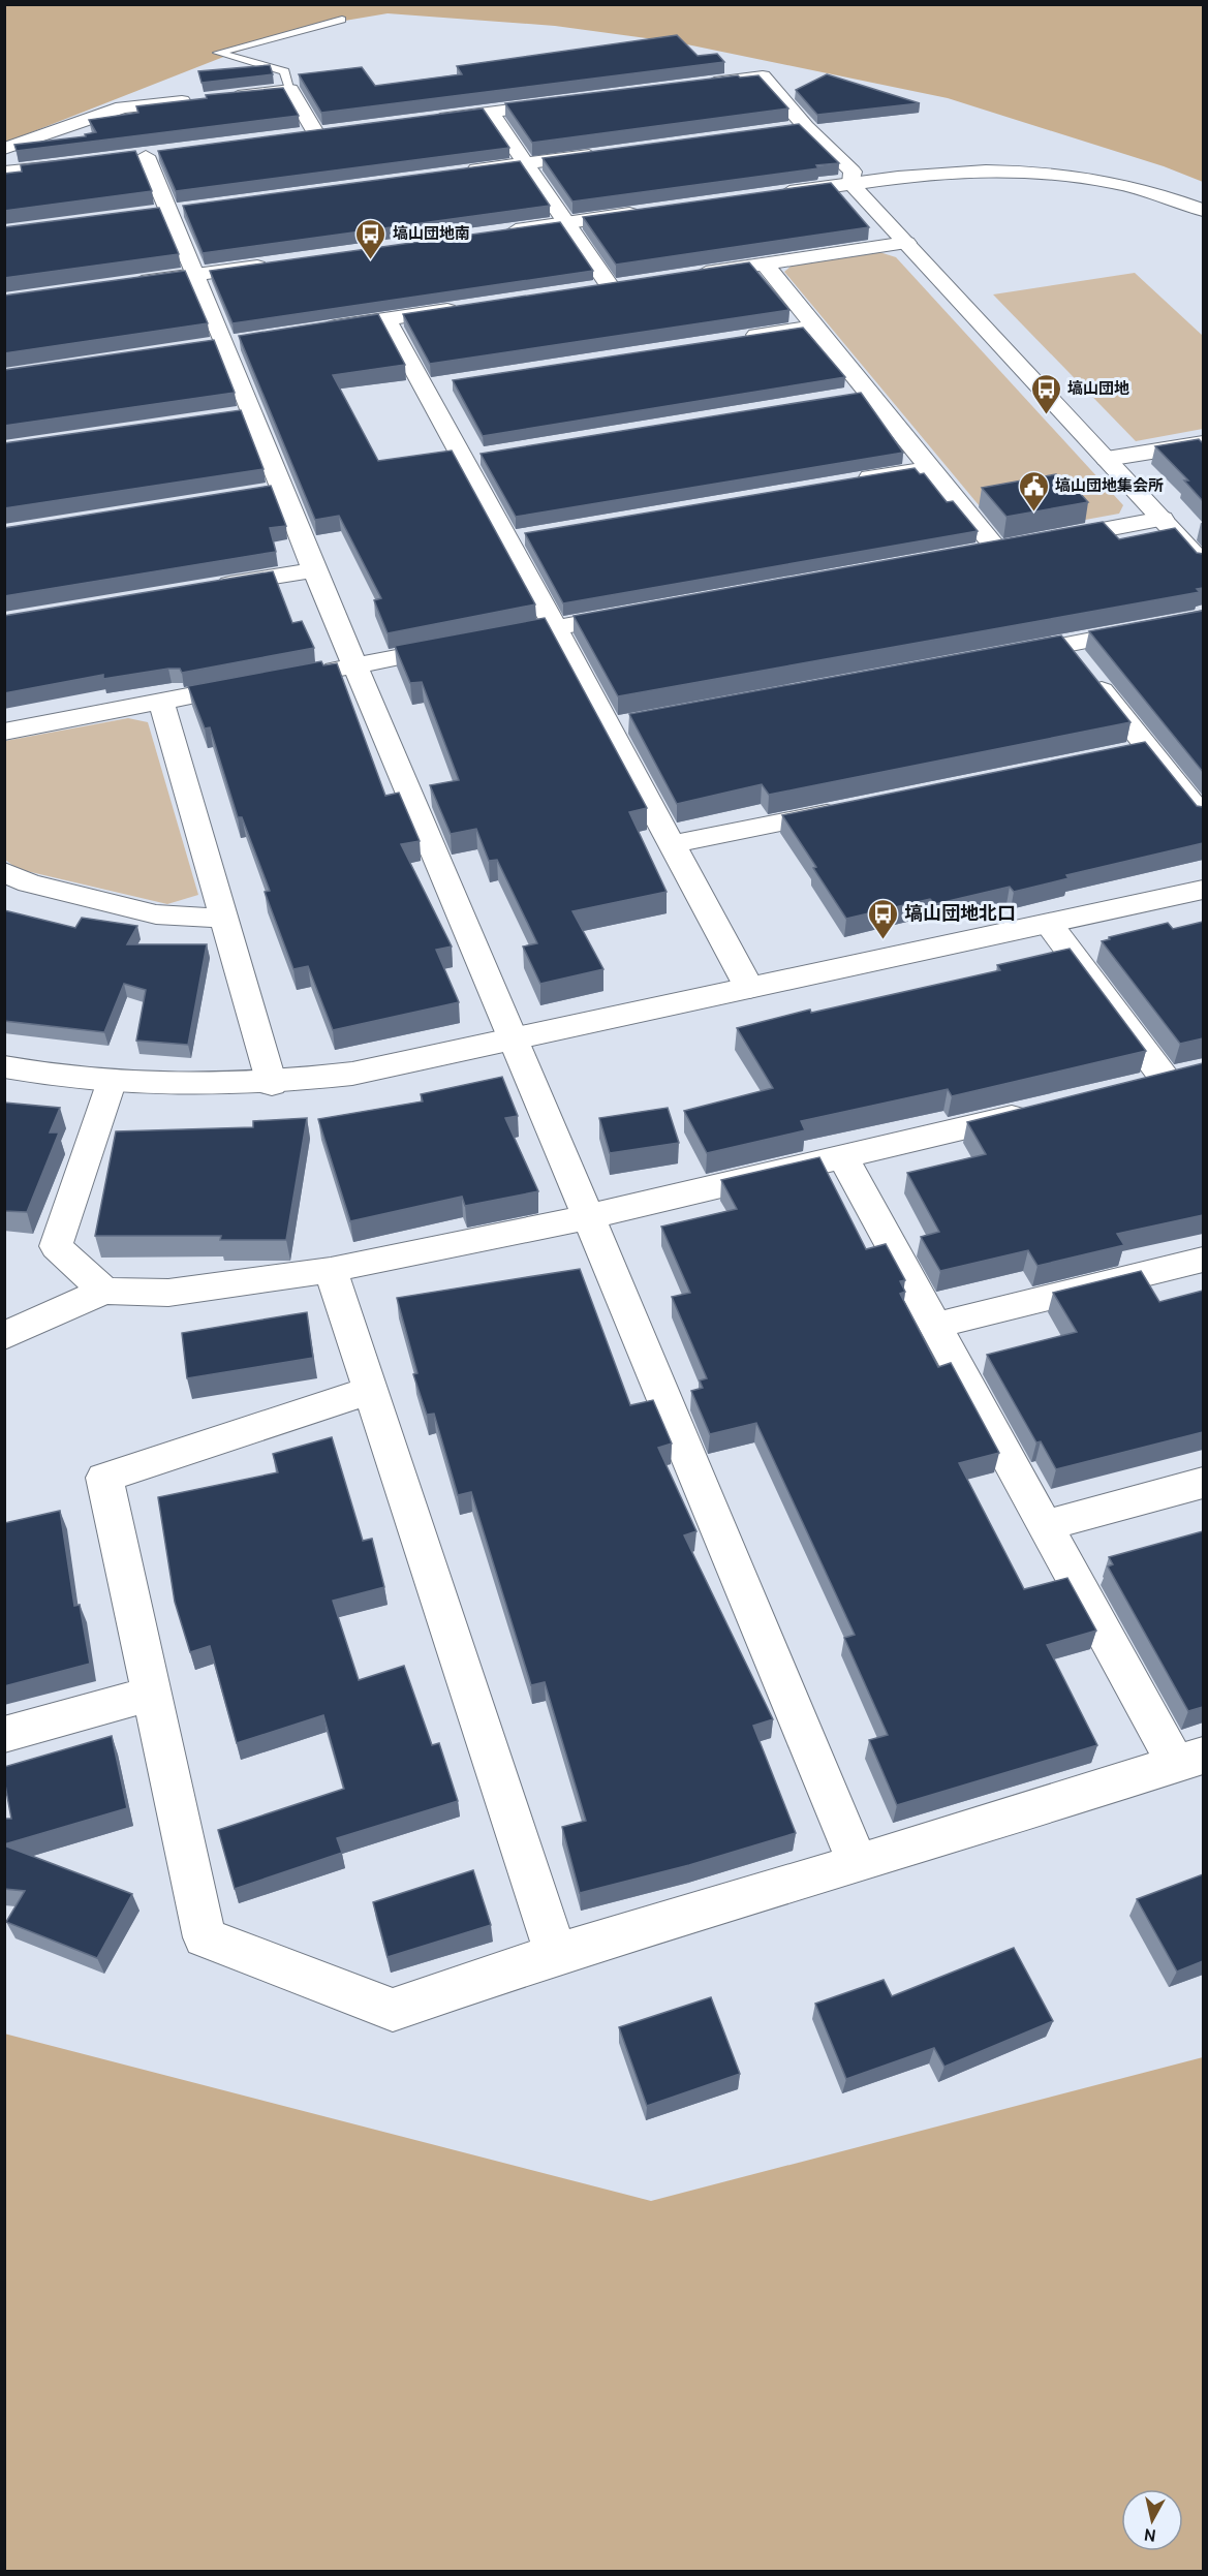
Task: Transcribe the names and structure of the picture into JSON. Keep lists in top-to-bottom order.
{
  "places": {
    "bus stop": ["塙山団地南", "塙山団地", "塙山団地北口"],
    "public building": ["塙山団地集会所"]
  },
  "north": "bottom"
}
